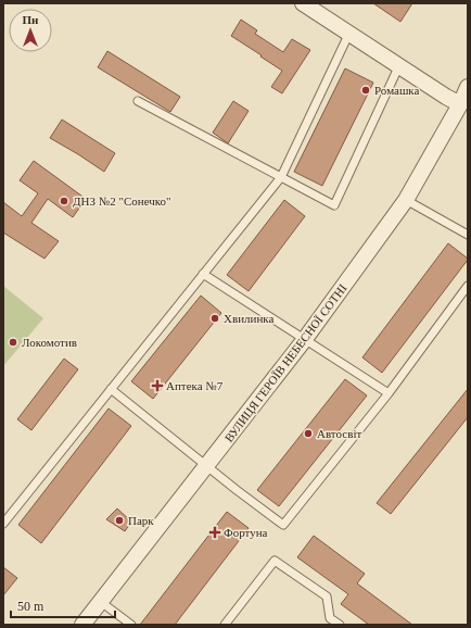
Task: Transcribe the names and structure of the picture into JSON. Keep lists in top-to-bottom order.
{
  "streets": {
    "street": ["ВУЛИЦЯ ГЕРОЇВ НЕБЕСНОЇ СОТНІ"]
  },
  "places": {
    "other": [
      "Ромашка",
      "ДНЗ №2 \"Сонечко\"",
      "Хвилинка",
      "Локомотив",
      "Автосвіт",
      "Парк"
    ],
    "health": ["Аптека №7", "Фортуна"]
  },
  "scale_bar": "50 m",
  "north": "top"
}
